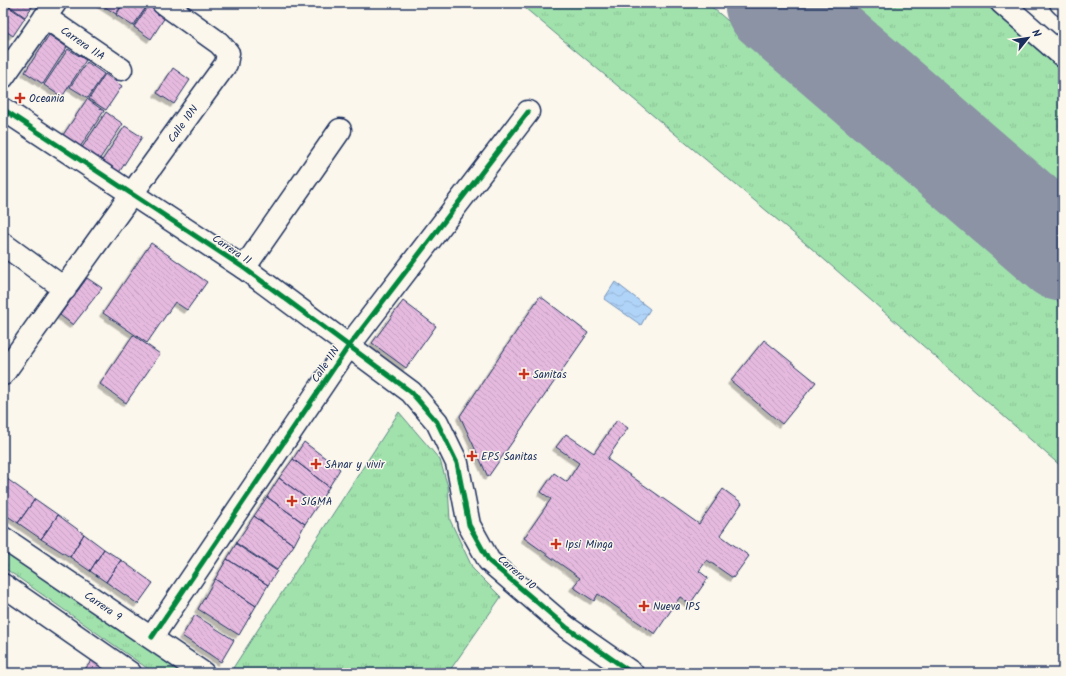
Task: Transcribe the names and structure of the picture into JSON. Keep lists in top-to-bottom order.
{
  "streets": {
    "street": [
      "Carrera 11A",
      "Calle 10N",
      "Carrera 11",
      "Calle 11N",
      "Carrera 10",
      "Carrera 9"
    ]
  },
  "crossings": [
    ["Calle 10N", "Carrera 11"],
    ["Carrera 11", "Calle 11N"],
    ["Carrera 11", "Carrera 10"],
    ["Calle 11N", "Carrera 9"]
  ],
  "places": {
    "health": [
      "Oceania",
      "Sanitas",
      "EPS Sanitas",
      "SAnar y vivir",
      "SIGMA",
      "Ipsi Minga",
      "Nueva IPS"
    ]
  },
  "north": "top right"
}
